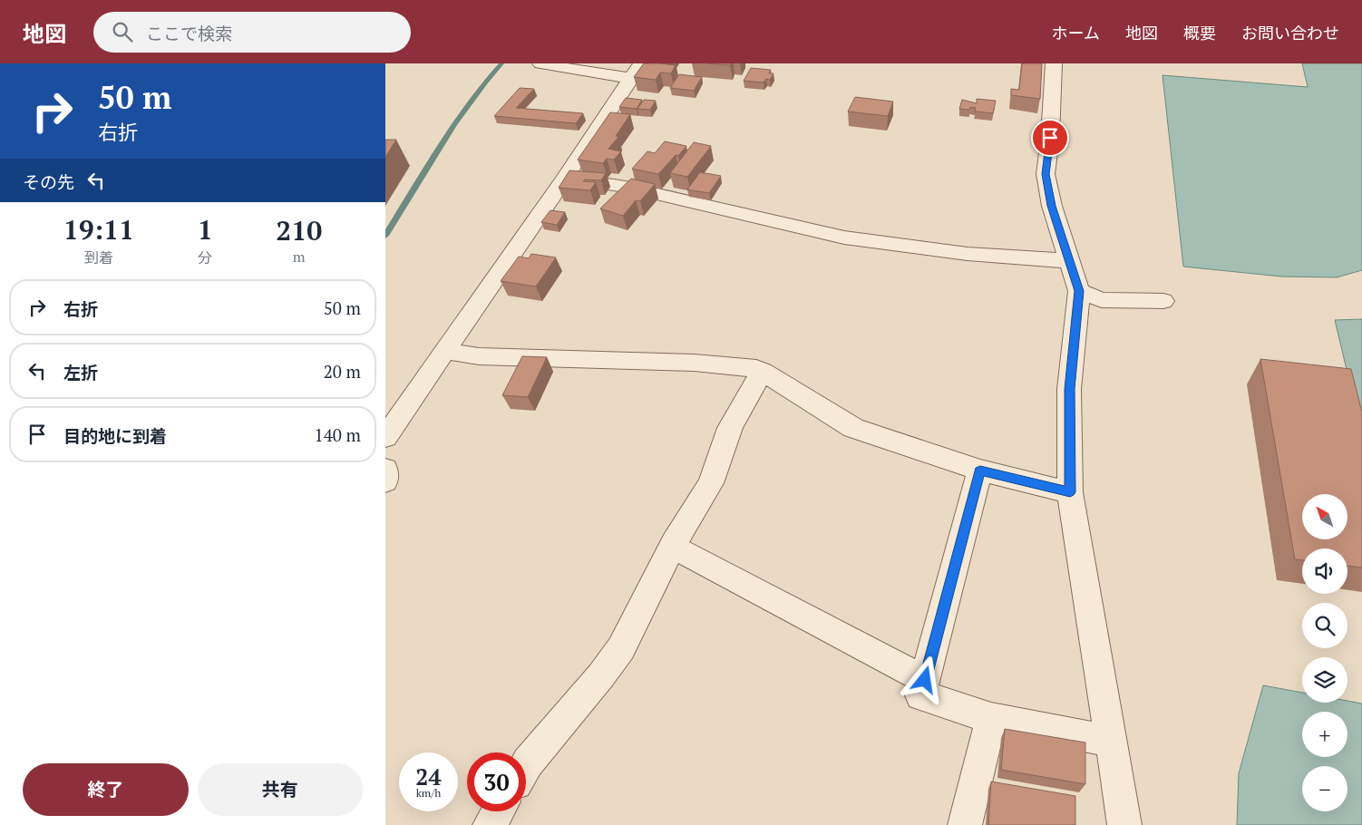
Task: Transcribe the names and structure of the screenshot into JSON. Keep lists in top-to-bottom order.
{
  "north": "top left",
  "page": {
    "header": "地図",
    "search": "ここで検索",
    "nav": [
      "ホーム",
      "地図",
      "概要",
      "お問い合わせ"
    ],
    "turn": ["50 m", "右折"],
    "then": "その先",
    "eta": [
      "19:11",
      "到着",
      "1",
      "分",
      "210",
      "m"
    ],
    "list": [
      {
        "name": "右折",
        "value": "50 m"
      },
      {
        "name": "左折",
        "value": "20 m"
      },
      {
        "name": "目的地に到着",
        "value": "140 m"
      }
    ],
    "map_buttons": ["+", "−"],
    "speed": "24 km/h",
    "limit": "30",
    "buttons": ["終了", "共有"]
  }
}
